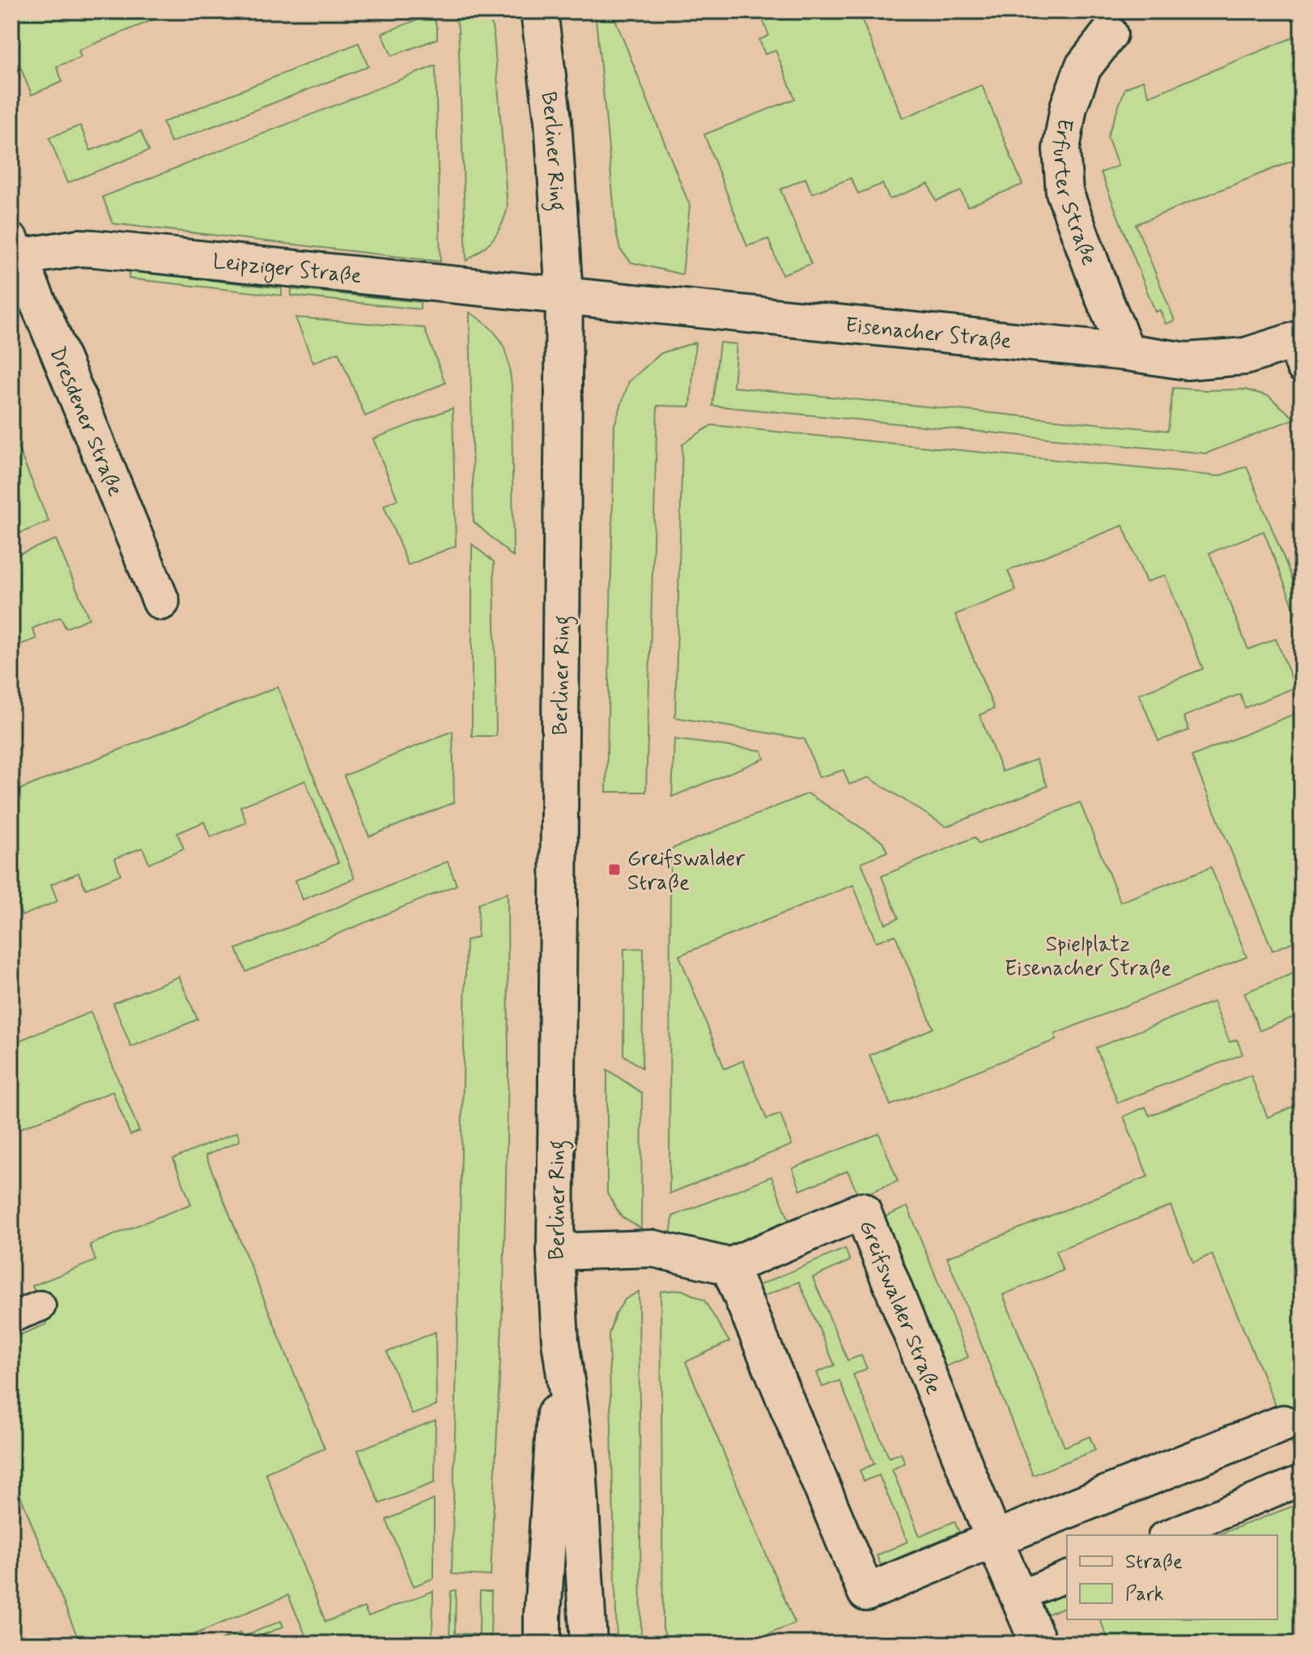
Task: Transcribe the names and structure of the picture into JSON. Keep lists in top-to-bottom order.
{
  "streets": {
    "street": [
      "Berliner Ring",
      "Erfurter Straße",
      "Leipziger Straße",
      "Eisenacher Straße",
      "Dresdener Straße",
      "Greifswalder Straße"
    ]
  },
  "crossings": [
    ["Berliner Ring", "Leipziger Straße"],
    ["Berliner Ring", "Eisenacher Straße"],
    ["Erfurter Straße", "Eisenacher Straße"],
    ["Leipziger Straße", "Eisenacher Straße"],
    ["Leipziger Straße", "Dresdener Straße"]
  ],
  "parks": ["Spielplatz Eisenacher Straße"],
  "places": {
    "transit": ["Greifswalder Straße"]
  },
  "legend": ["Straße", "Park"]
}
